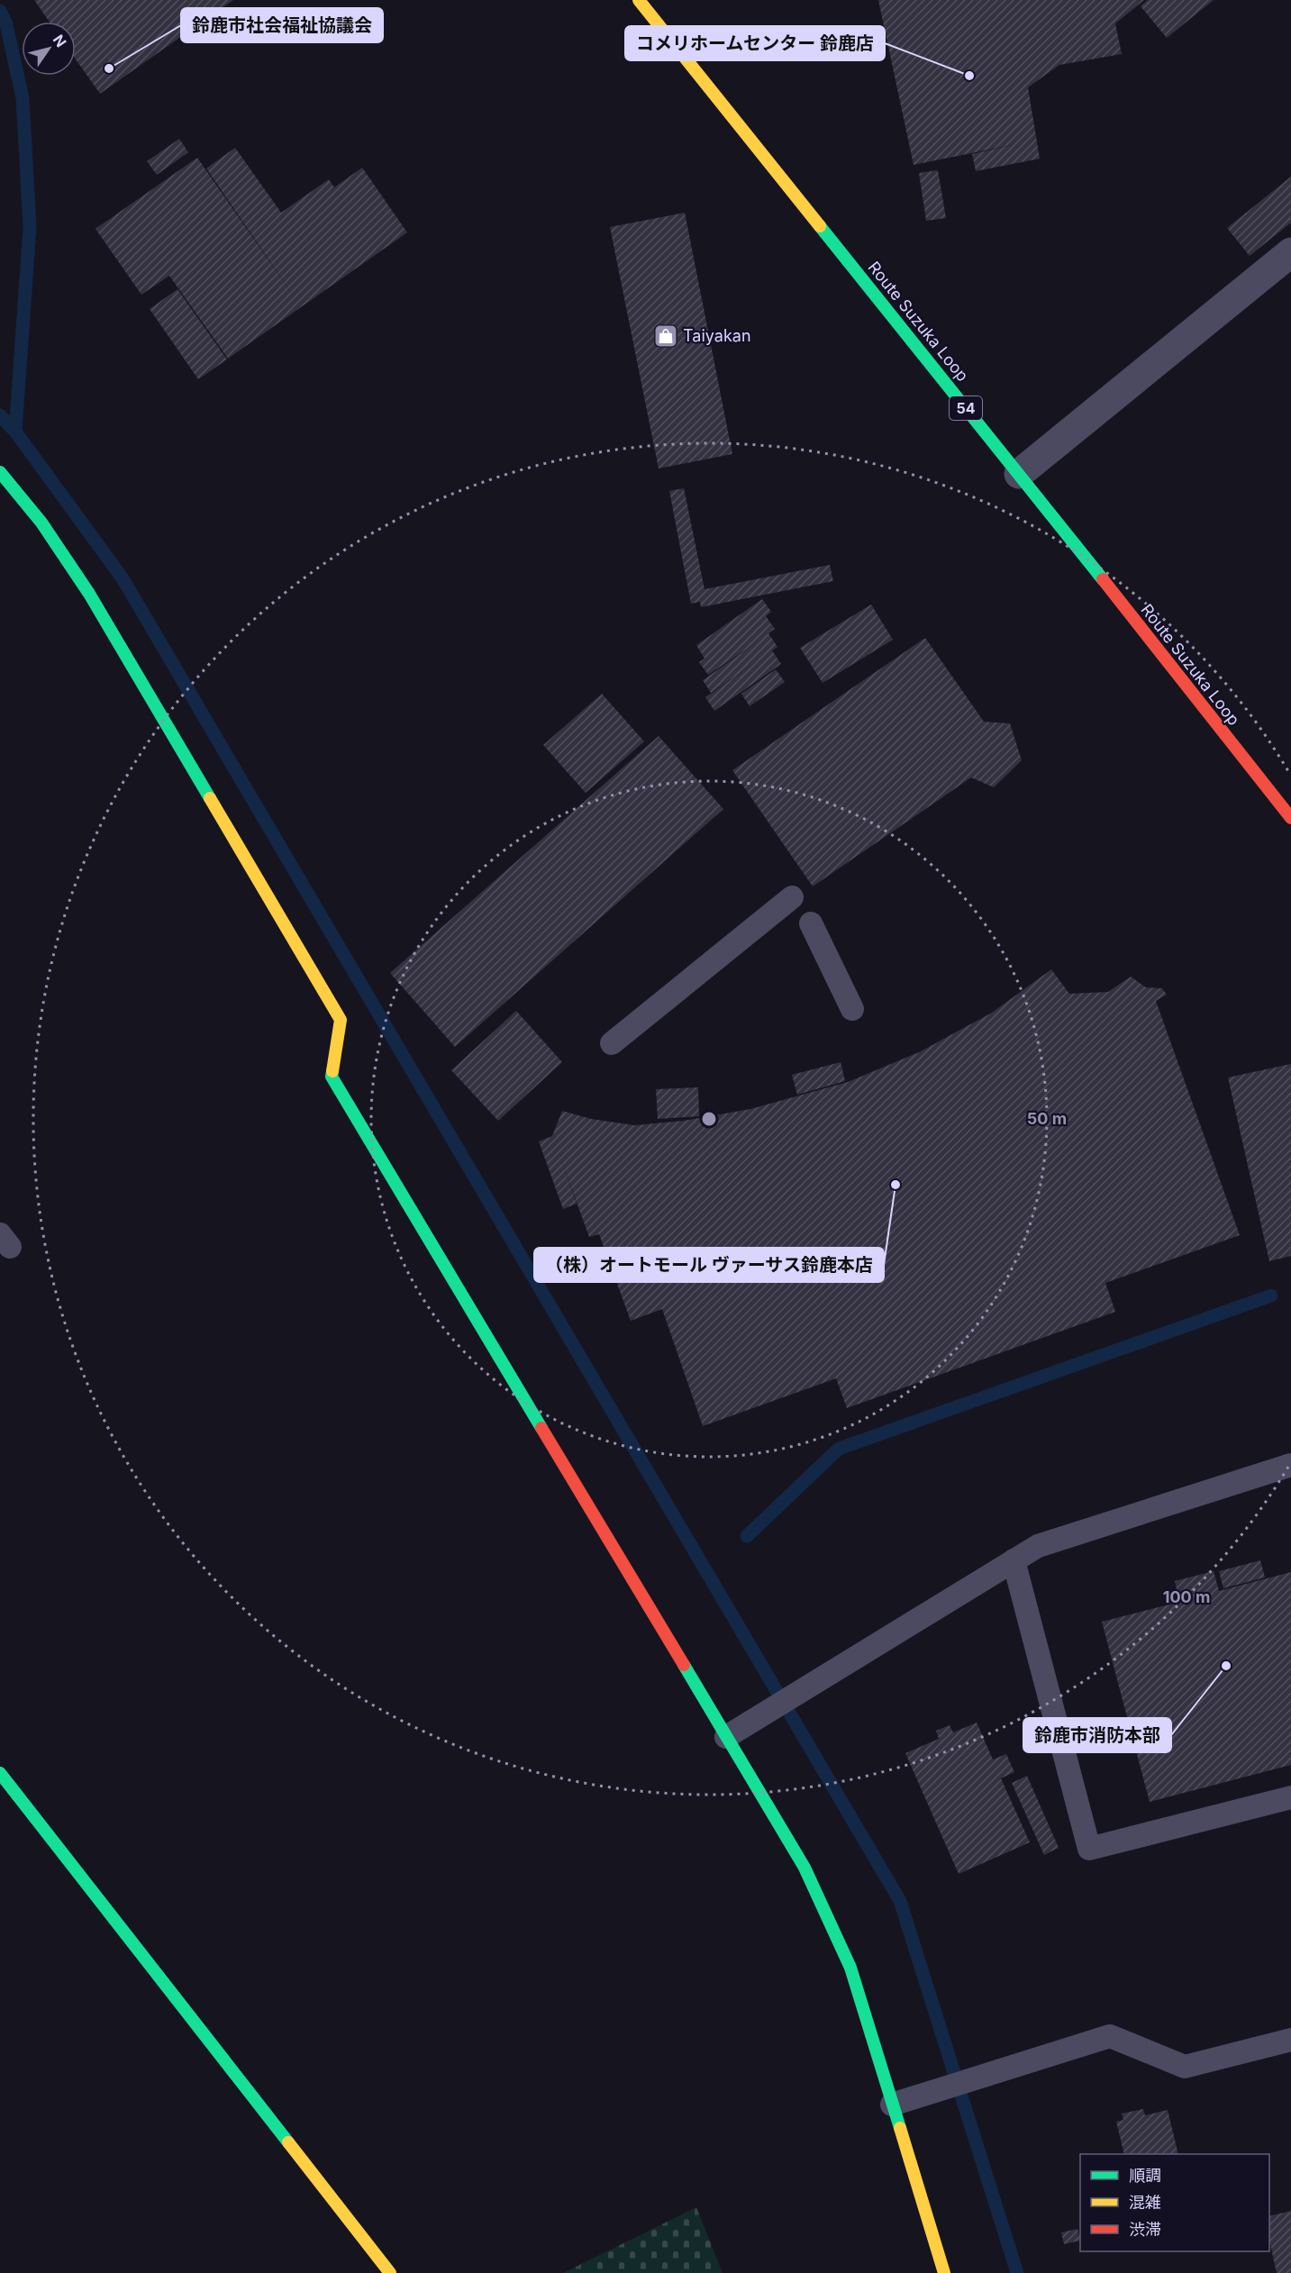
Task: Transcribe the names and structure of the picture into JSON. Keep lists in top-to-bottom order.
{
  "streets": {
    "street": ["Route Suzuka Loop", "54"]
  },
  "places": {
    "other": [
      "鈴鹿市社会福祉協議会",
      "コメリホームセンター 鈴鹿店",
      "（株）オートモール ヴァーサス鈴鹿本店",
      "鈴鹿市消防本部"
    ],
    "shop": ["Taiyakan"]
  },
  "legend": ["順調", "混雑", "渋滞"],
  "north": "top right",
  "rings": ["50 m", "100 m"]
}
